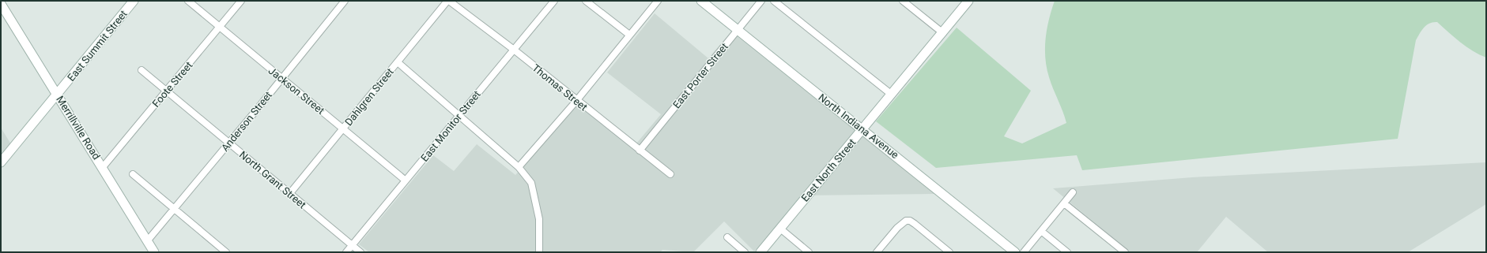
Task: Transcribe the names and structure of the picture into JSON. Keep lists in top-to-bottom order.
{
  "streets": {
    "street": [
      "East Summit Street",
      "East Porter Street",
      "Foote Street",
      "Thomas Street",
      "Jackson Street",
      "Dahlgren Street",
      "Anderson Street",
      "East Monitor Street",
      "North Indiana Avenue",
      "Merrillville Road",
      "East North Street",
      "North Grant Street"
    ]
  },
  "crossings": [
    ["East Summit Street", "Merrillville Road"],
    ["East Porter Street", "Thomas Street"],
    ["East Porter Street", "North Indiana Avenue"],
    ["Foote Street", "Jackson Street"],
    ["Foote Street", "Merrillville Road"],
    ["Foote Street", "North Grant Street"],
    ["Thomas Street", "Dahlgren Street"],
    ["Thomas Street", "East Monitor Street"],
    ["Jackson Street", "Dahlgren Street"],
    ["Jackson Street", "Anderson Street"],
    ["Jackson Street", "East Monitor Street"],
    ["Dahlgren Street", "North Grant Street"],
    ["Anderson Street", "Merrillville Road"],
    ["Anderson Street", "North Grant Street"],
    ["East Monitor Street", "North Grant Street"],
    ["North Indiana Avenue", "East North Street"]
  ]
}
